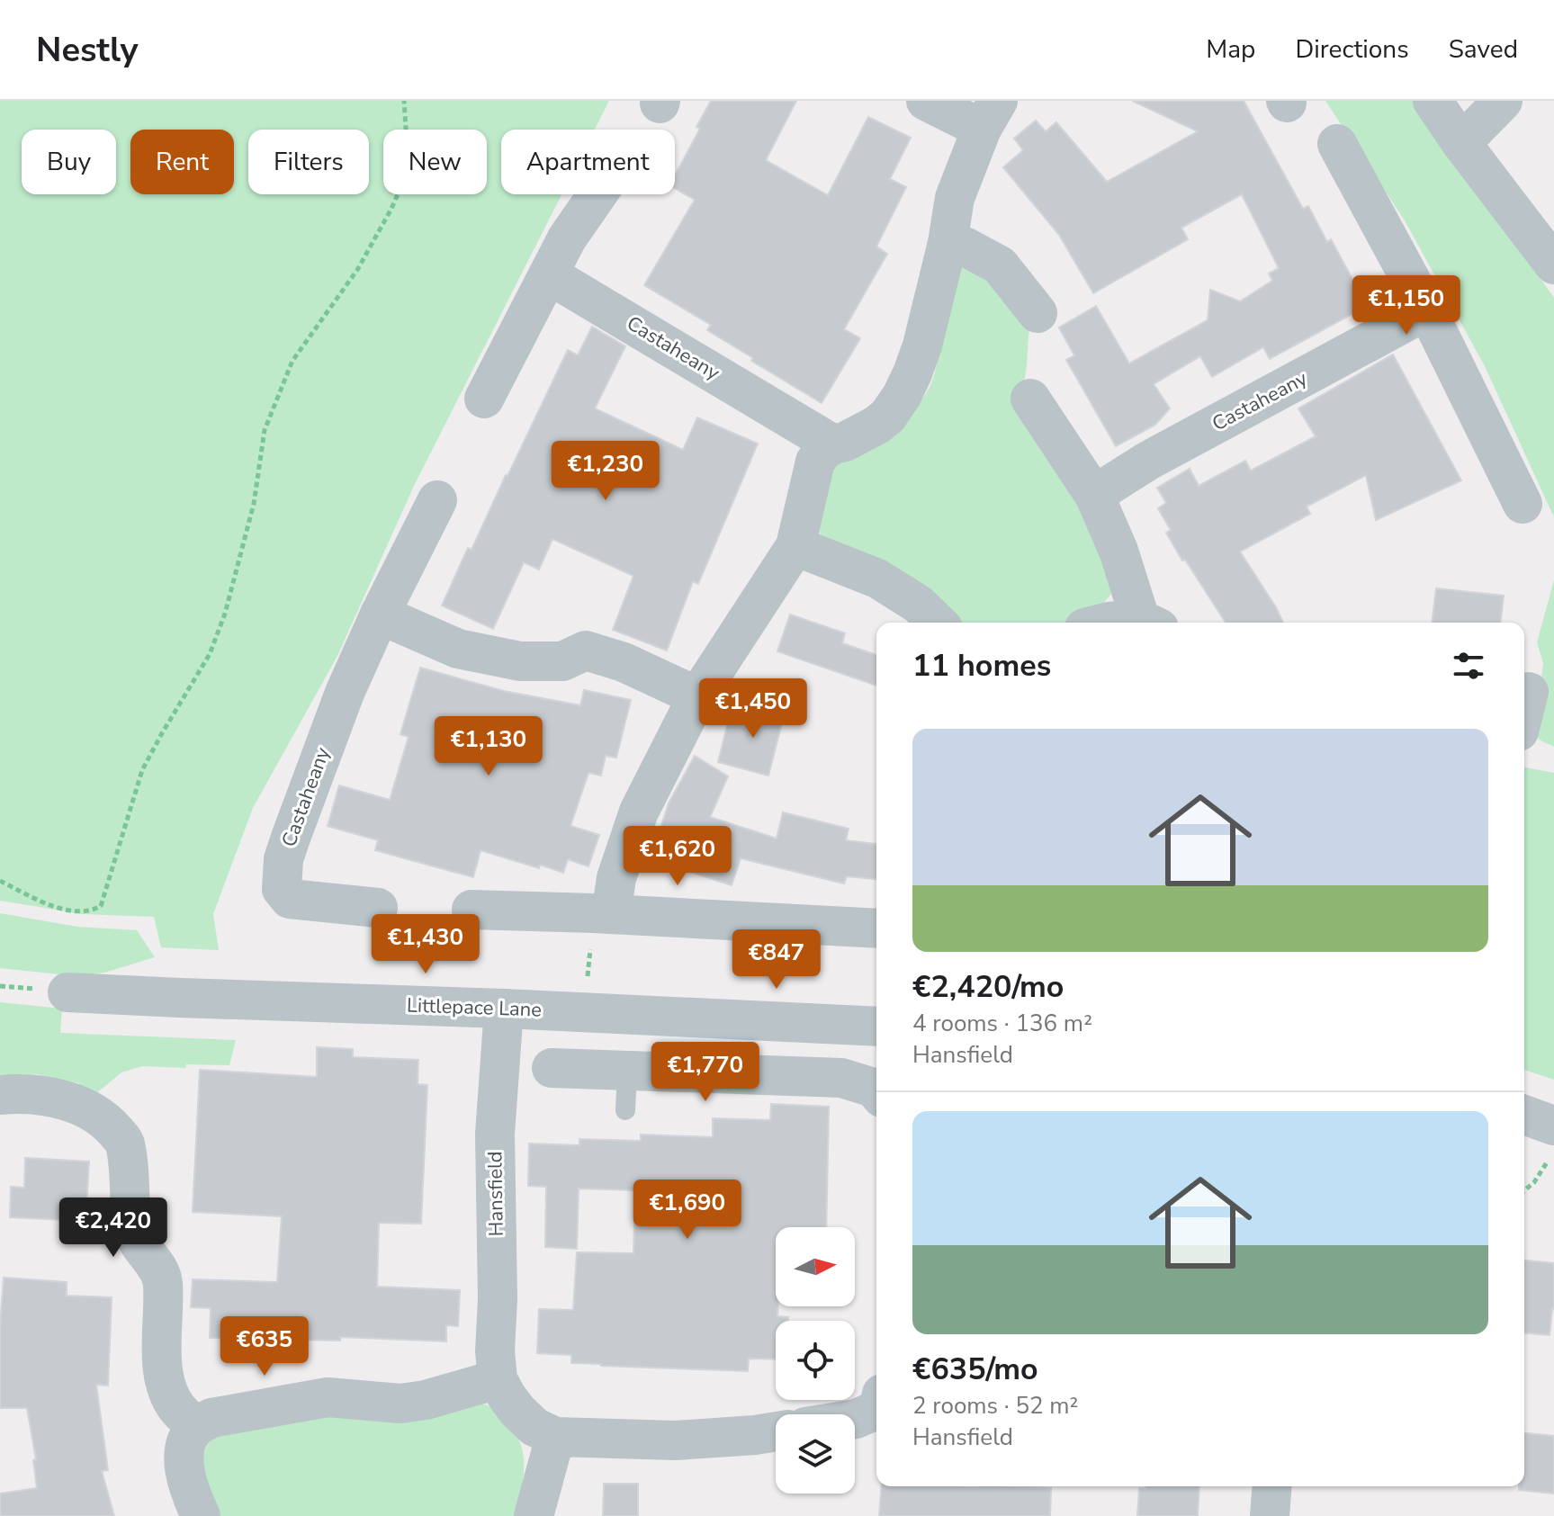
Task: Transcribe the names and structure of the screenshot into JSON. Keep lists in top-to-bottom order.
{
  "streets": {
    "street": ["Castaheany", "Littlepace Lane", "Hansfield"]
  },
  "crossings": [
    ["Littlepace Lane", "Hansfield"]
  ],
  "north": "right",
  "page": {
    "header": "Nestly",
    "nav": ["Map", "Directions", "Saved"],
    "chip": [
      "Buy",
      "Rent",
      "Filters",
      "New",
      "Apartment"
    ],
    "price": [
      "€1,150",
      "€1,230",
      "€1,450",
      "€1,130",
      "€1,620",
      "€1,430",
      "€847",
      "€1,770",
      "€1,690",
      "€2,420",
      "€635"
    ],
    "heading": "11 homes",
    "list": [
      {
        "name": "€2,420/mo",
        "note": "4 rooms · 136 m² · Hansfield"
      },
      {
        "name": "€635/mo",
        "note": "2 rooms · 52 m² · Hansfield"
      }
    ]
  }
}
